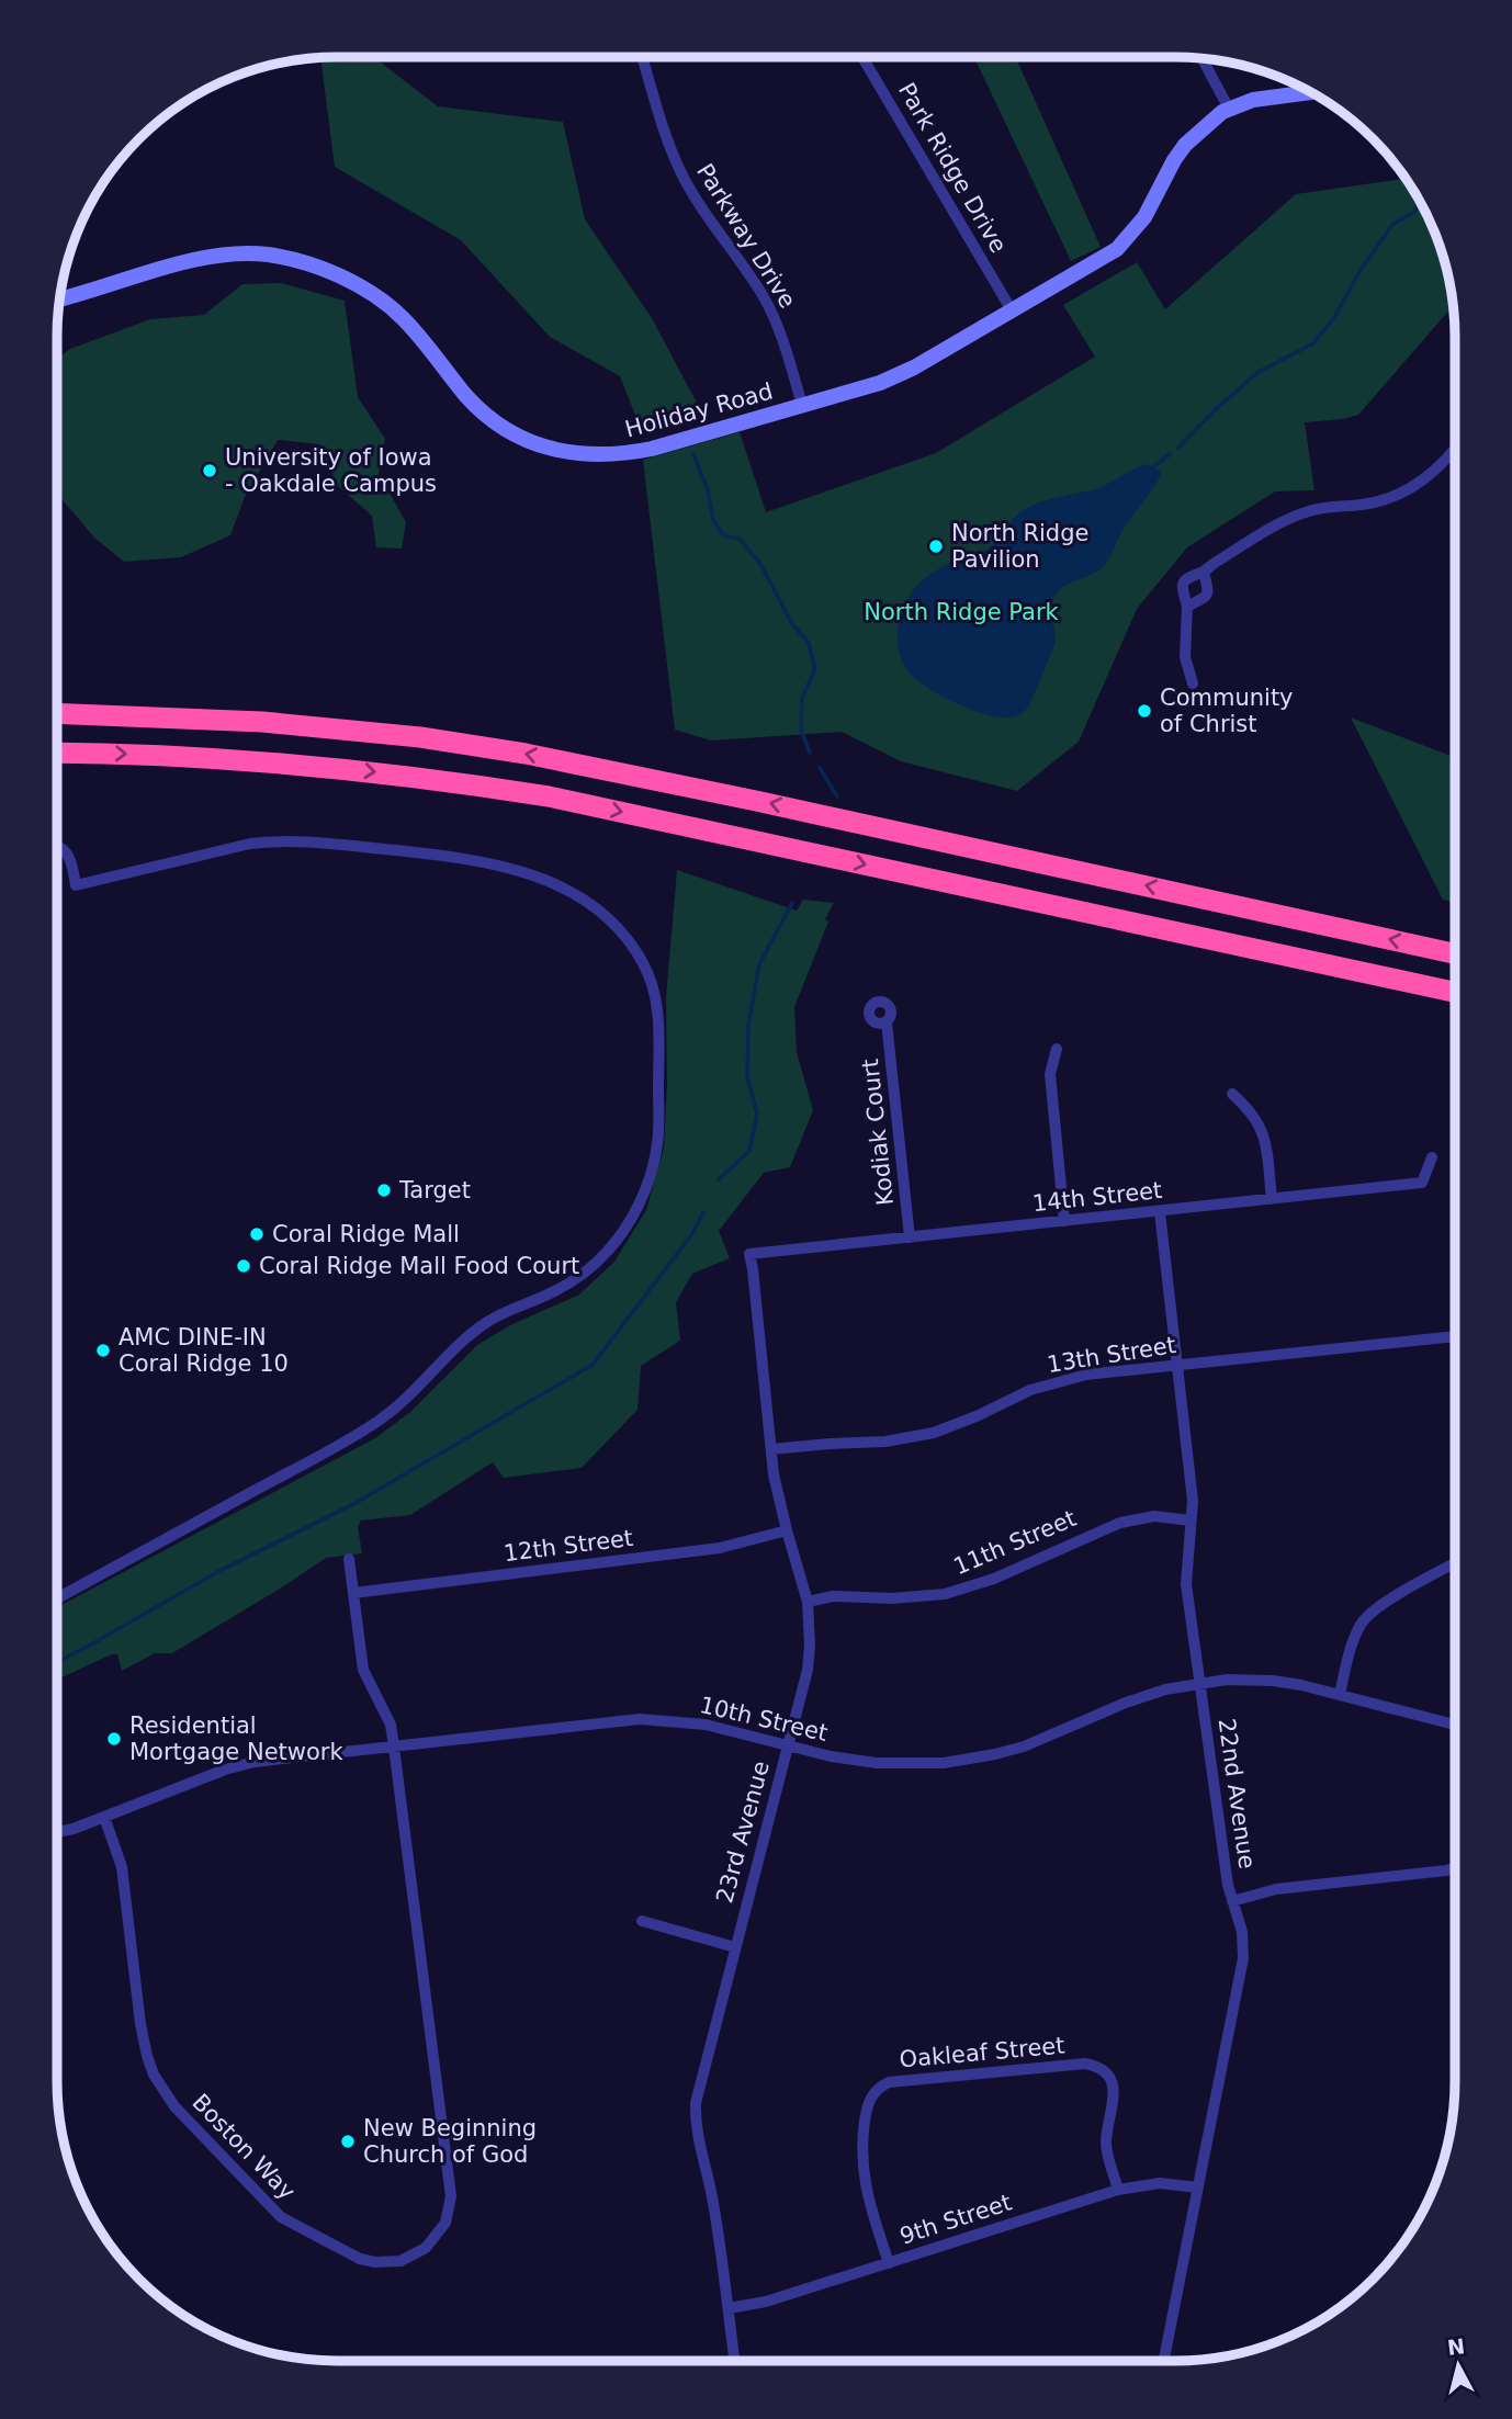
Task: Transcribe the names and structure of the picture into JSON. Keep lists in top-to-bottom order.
{
  "streets": {
    "street": [
      "Park Ridge Drive",
      "Parkway Drive",
      "Holiday Road",
      "Kodiak Court",
      "14th Street",
      "13th Street",
      "11th Street",
      "12th Street",
      "10th Street",
      "22nd Avenue",
      "23rd Avenue",
      "Oakleaf Street",
      "Boston Way",
      "9th Street"
    ]
  },
  "crossings": [
    ["Park Ridge Drive", "Holiday Road"],
    ["Parkway Drive", "Holiday Road"],
    ["Kodiak Court", "14th Street"],
    ["14th Street", "22nd Avenue"],
    ["14th Street", "23rd Avenue"],
    ["13th Street", "22nd Avenue"],
    ["13th Street", "23rd Avenue"],
    ["11th Street", "22nd Avenue"],
    ["11th Street", "23rd Avenue"],
    ["12th Street", "23rd Avenue"],
    ["12th Street", "Boston Way"],
    ["10th Street", "22nd Avenue"],
    ["10th Street", "23rd Avenue"],
    ["10th Street", "Boston Way"],
    ["22nd Avenue", "9th Street"],
    ["23rd Avenue", "9th Street"],
    ["Oakleaf Street", "9th Street"]
  ],
  "parks": ["North Ridge Park"],
  "places": [
    "University of Iowa - Oakdale Campus",
    "North Ridge Pavilion",
    "Community of Christ",
    "Target",
    "Coral Ridge Mall",
    "Coral Ridge Mall Food Court",
    "AMC DINE-IN Coral Ridge 10",
    "Residential Mortgage Network",
    "New Beginning Church of God"
  ],
  "north": "top"
}
